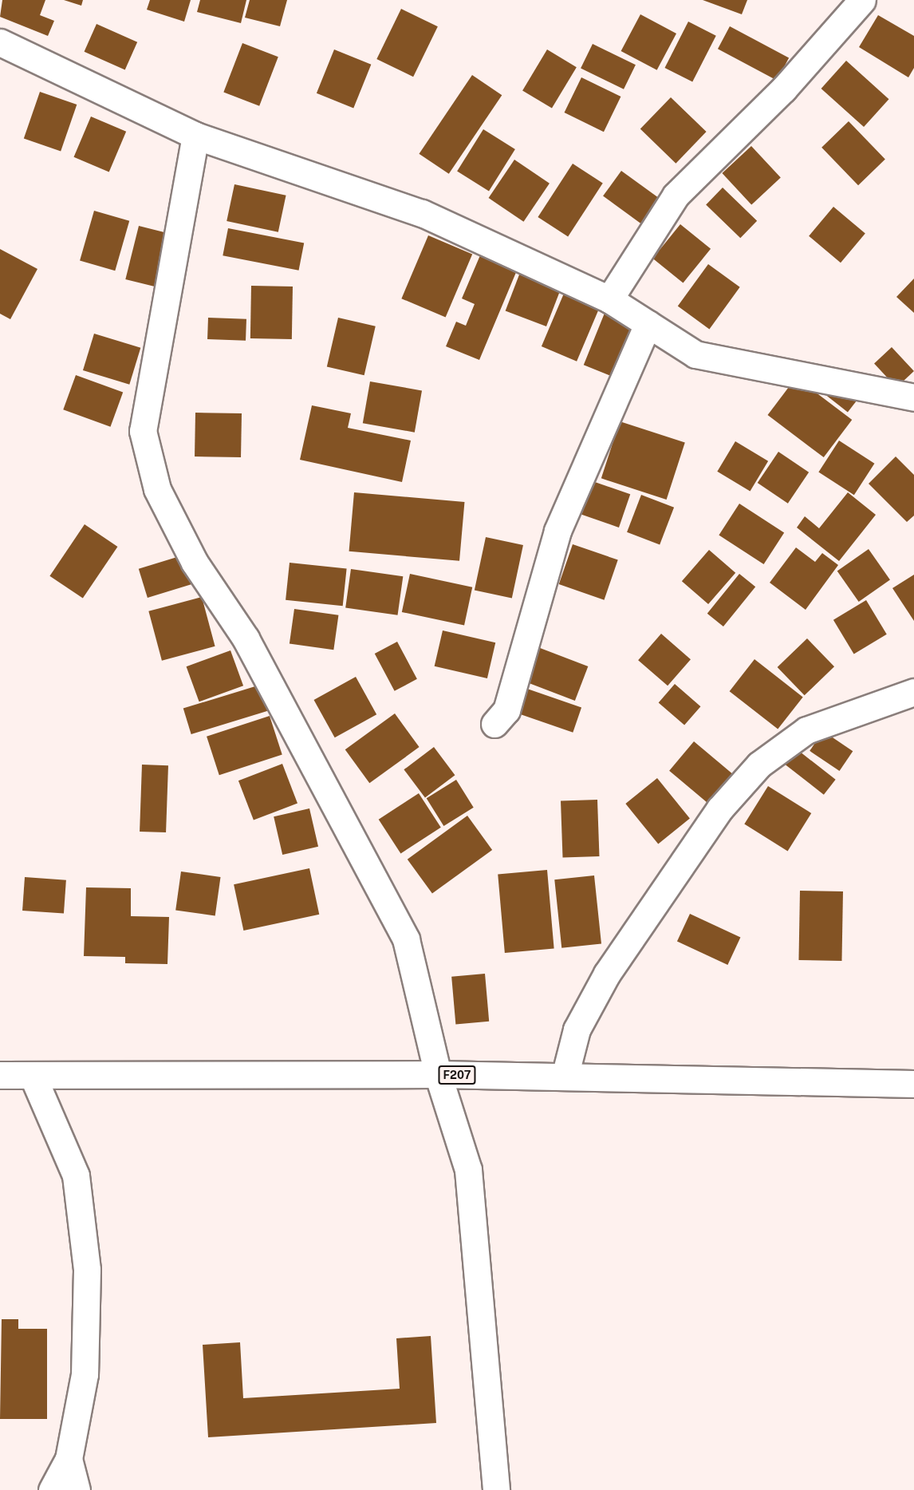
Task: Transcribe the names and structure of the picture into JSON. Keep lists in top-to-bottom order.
{
  "streets": {
    "street": ["F207"]
  }
}
